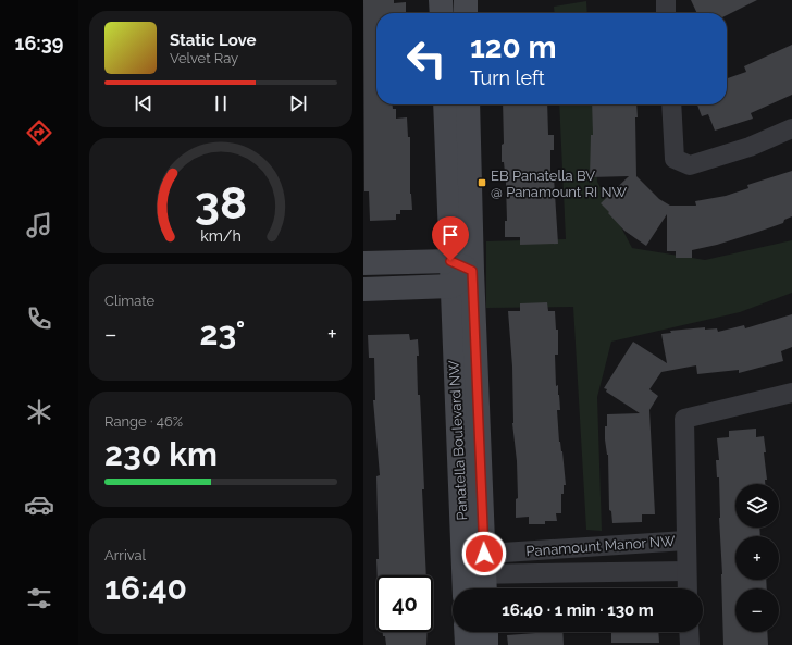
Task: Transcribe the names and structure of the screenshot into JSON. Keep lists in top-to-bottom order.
{
  "streets": {
    "street": ["Panatella Boulevard NW", "Panamount Manor NW"]
  },
  "crossings": [
    ["Panatella Boulevard NW", "Panamount Manor NW"]
  ],
  "places": {
    "transit": ["EB Panatella BV @ Panamount RI NW"]
  },
  "page": {
    "tabs": "16:39",
    "turn": ["120 m", "Turn left"],
    "song": ["Static Love", "Velvet Ray"],
    "tile": [
      "Climate",
      ["Range · 46%", "230 km"],
      ["Arrival", "16:40"]
    ],
    "heat": ["−", "23°", "+"],
    "map_buttons": ["+", "−"],
    "limit": "40",
    "trip": "16:40 · 1 min · 130 m",
    "gauge": ["38", "km/h"]
  }
}
